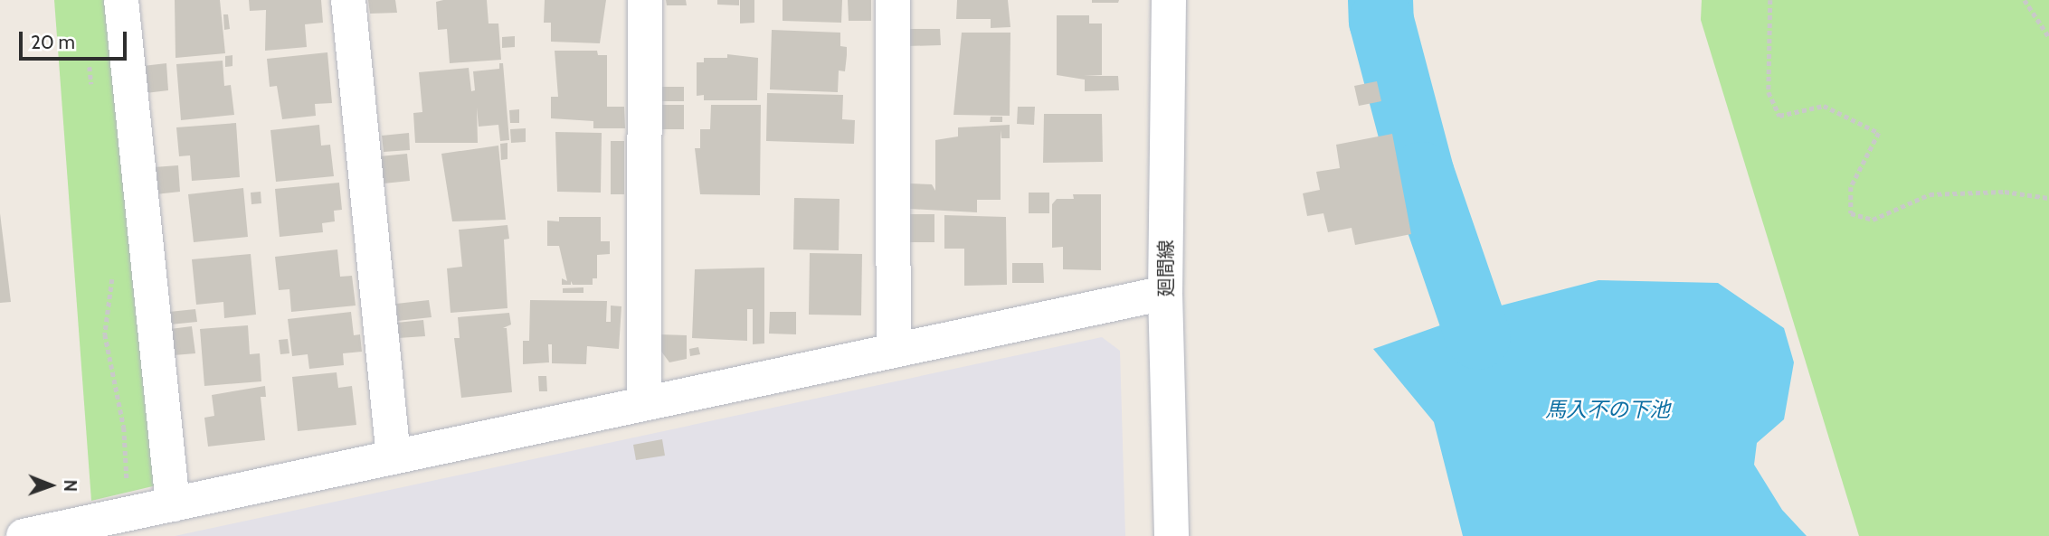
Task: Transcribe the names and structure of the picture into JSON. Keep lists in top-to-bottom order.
{
  "streets": {
    "street": ["廻間線"]
  },
  "water": ["馬入不の下池"],
  "scale_bar": "20 m",
  "north": "right"
}
